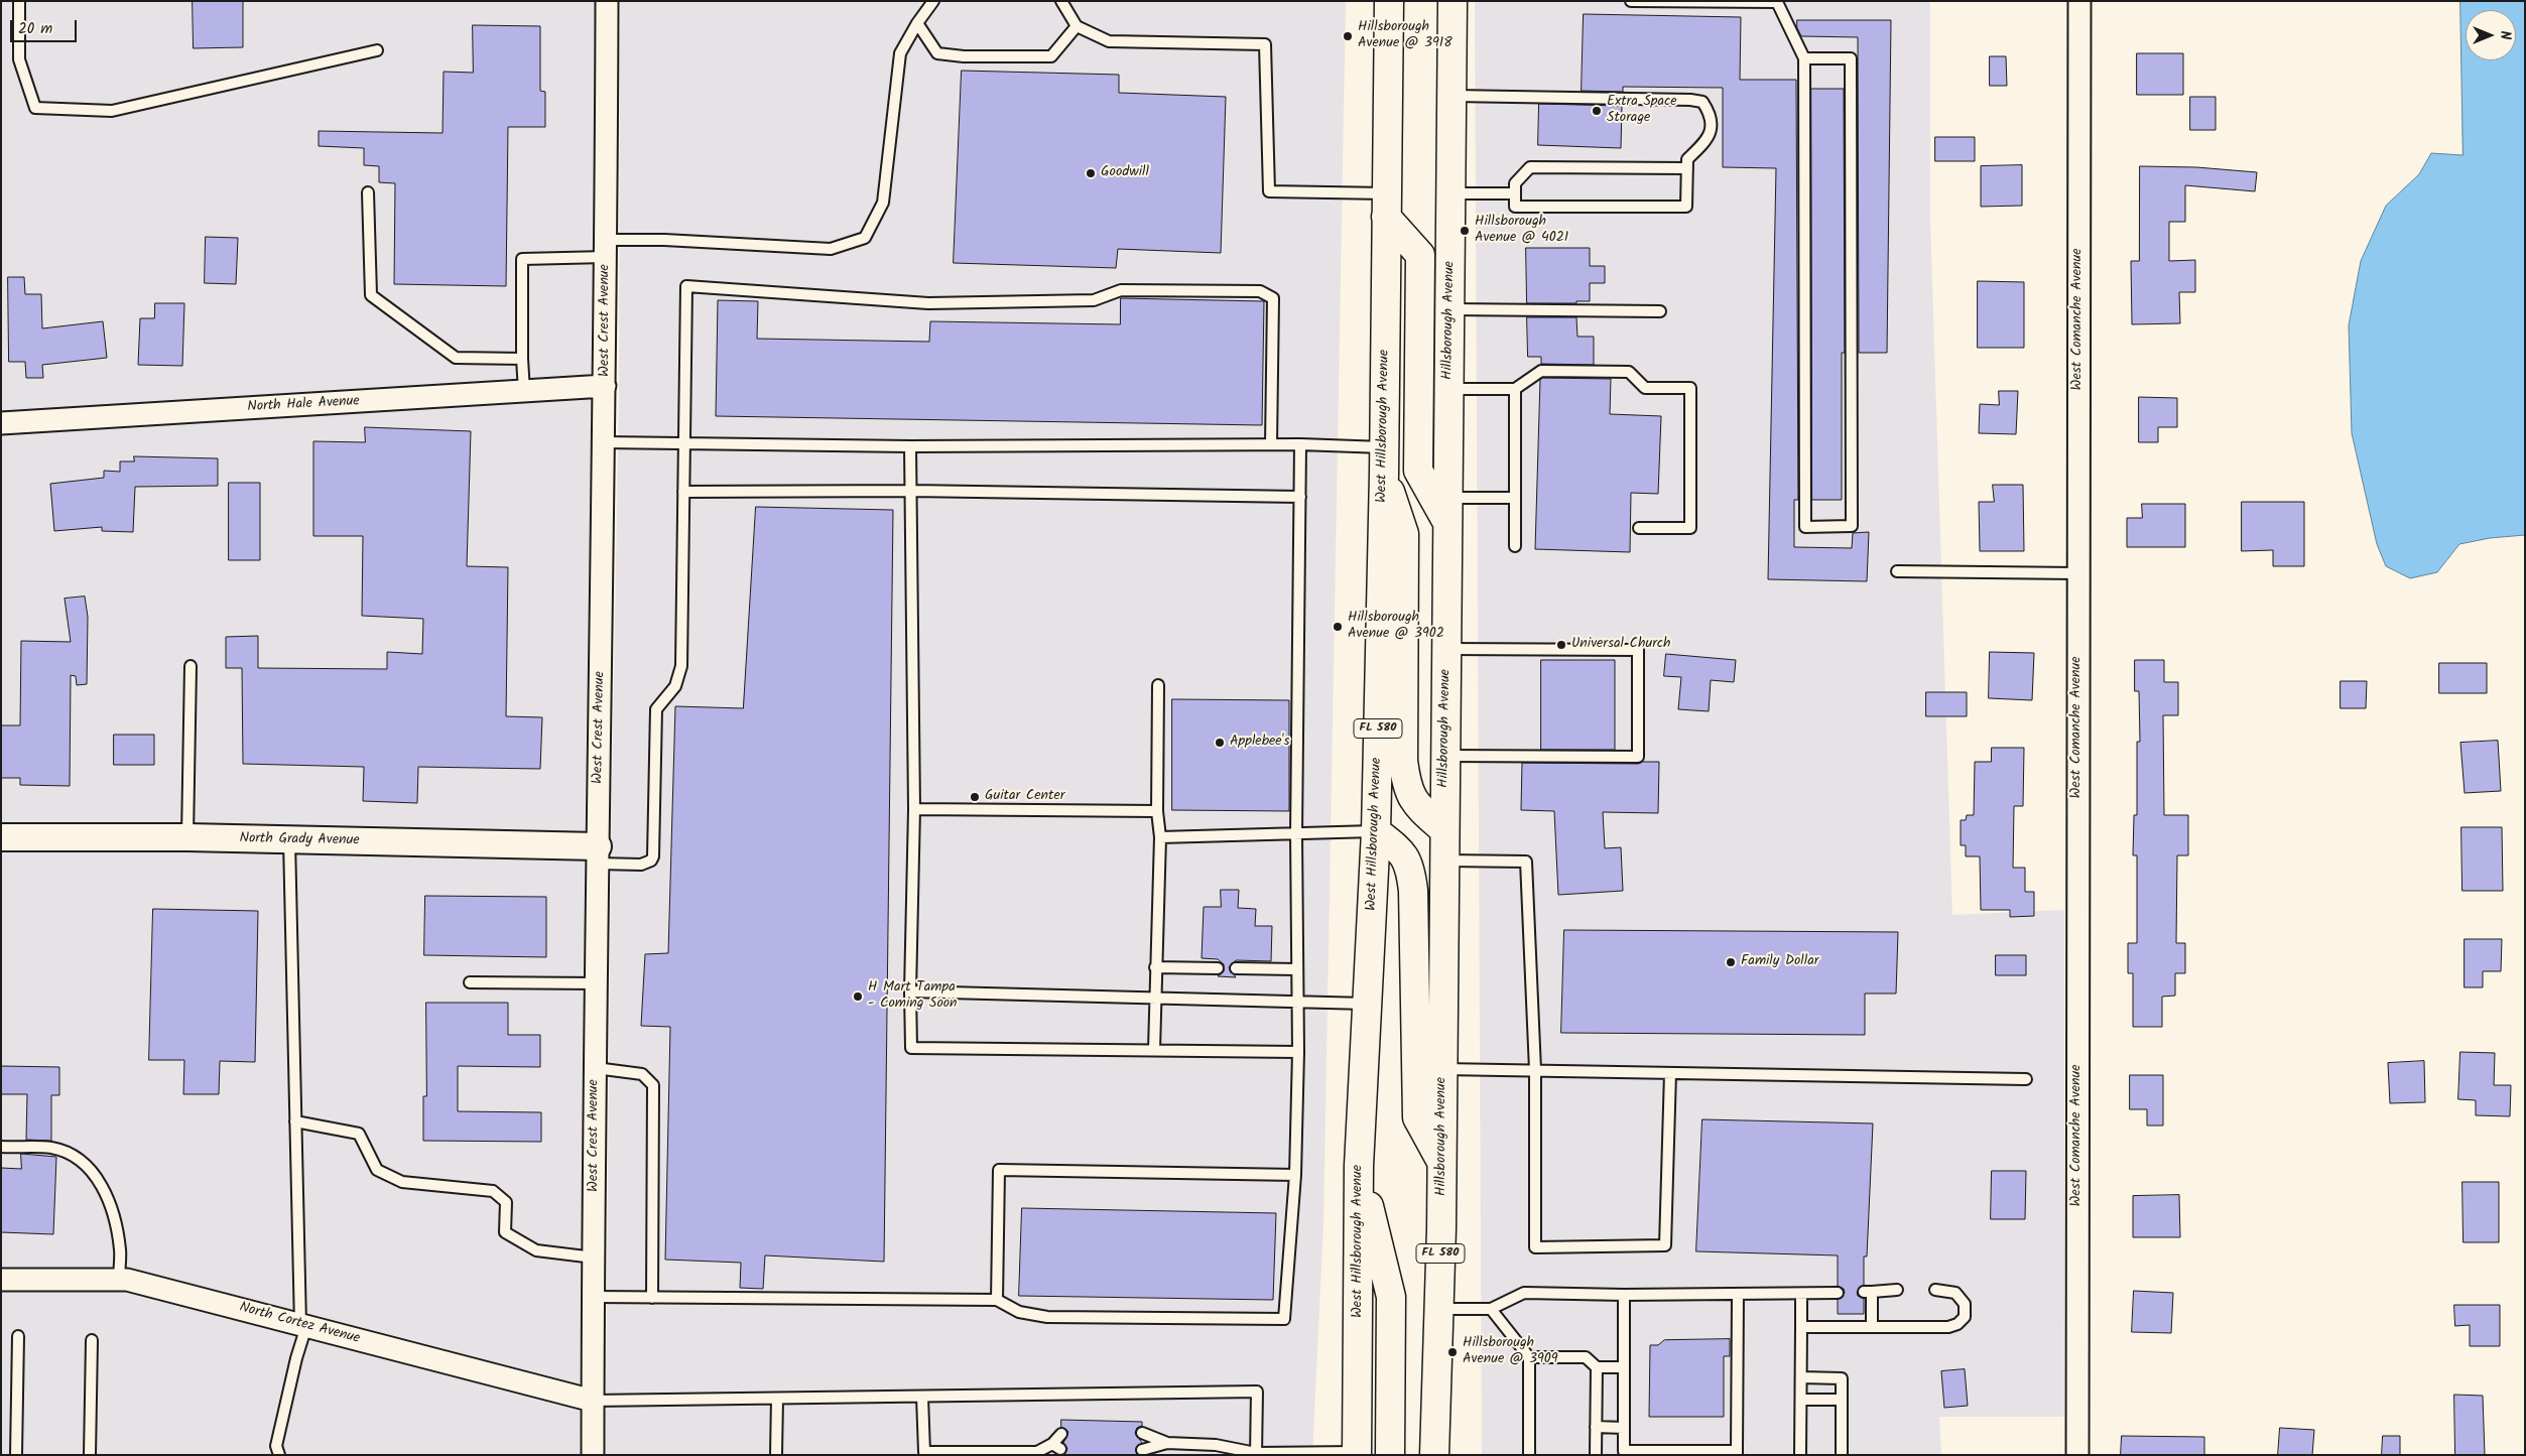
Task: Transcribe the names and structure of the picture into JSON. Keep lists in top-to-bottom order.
{
  "streets": {
    "main road": ["Hillsborough Avenue", "West Hillsborough Avenue", "FL 580"],
    "street": [
      "West Comanche Avenue",
      "West Crest Avenue",
      "North Hale Avenue",
      "North Grady Avenue",
      "North Cortez Avenue"
    ]
  },
  "crossings": [
    ["West Crest Avenue", "North Hale Avenue"],
    ["West Crest Avenue", "North Grady Avenue"],
    ["West Crest Avenue", "North Cortez Avenue"]
  ],
  "places": [
    "Hillsborough Avenue @ 3918",
    "Extra Space Storage",
    "Goodwill",
    "Hillsborough Avenue @ 4021",
    "Hillsborough Avenue @ 3902",
    "Universal Church",
    "Applebee's",
    "Guitar Center",
    "Family Dollar",
    "H Mart Tampa - Coming Soon",
    "Hillsborough Avenue @ 3909"
  ],
  "scale_bar": "20 m",
  "north": "right"
}
